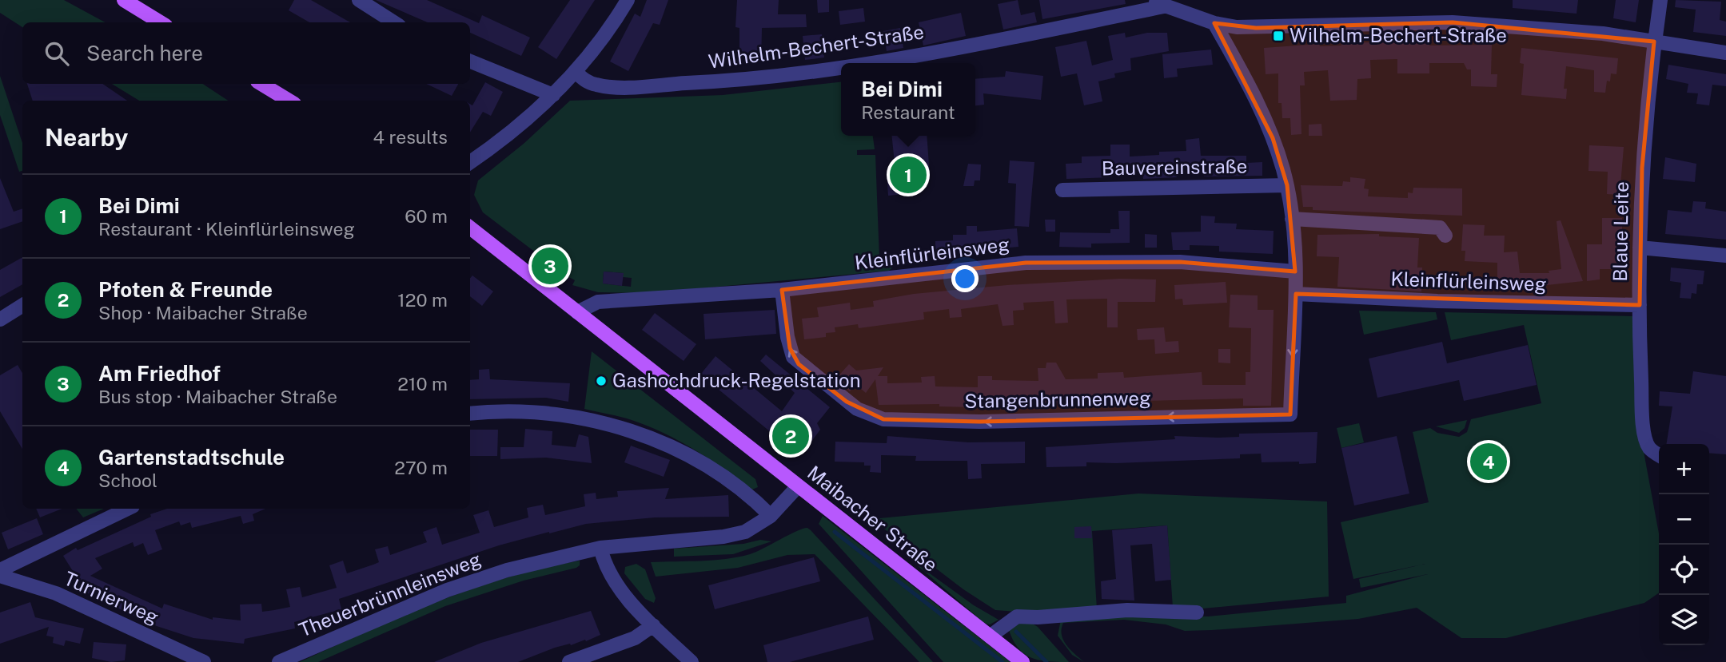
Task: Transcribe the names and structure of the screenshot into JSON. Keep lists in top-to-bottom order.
{
  "streets": {
    "main road": ["Maibacher Straße"],
    "street": [
      "Wilhelm-Bechert-Straße",
      "Bauvereinstraße",
      "Blaue Leite",
      "Kleinflürleinsweg",
      "Stangenbrunnenweg",
      "Theuerbrünnleinsweg",
      "Turnierweg"
    ]
  },
  "crossings": [
    ["Blaue Leite", "Kleinflürleinsweg"],
    ["Kleinflürleinsweg", "Stangenbrunnenweg"],
    ["Kleinflürleinsweg", "Maibacher Straße"],
    ["Maibacher Straße", "Theuerbrünnleinsweg"]
  ],
  "places": {
    "transit": ["Wilhelm-Bechert-Straße"],
    "other": ["Gashochdruck-Regelstation"]
  },
  "page": {
    "search": "Search here",
    "popup": ["Bei Dimi", "Restaurant"],
    "heading": ["Nearby", "4 results"],
    "pins": [
      "1",
      "3",
      "2",
      "4"
    ],
    "list": [
      {
        "mark": "1",
        "name": "Bei Dimi",
        "note": "Restaurant · Kleinflürleinsweg",
        "value": "60 m"
      },
      {
        "mark": "2",
        "name": "Pfoten & Freunde",
        "note": "Shop · Maibacher Straße",
        "value": "120 m"
      },
      {
        "mark": "3",
        "name": "Am Friedhof",
        "note": "Bus stop · Maibacher Straße",
        "value": "210 m"
      },
      {
        "mark": "4",
        "name": "Gartenstadtschule",
        "note": "School",
        "value": "270 m"
      }
    ],
    "map_buttons": ["+", "−"]
  }
}
